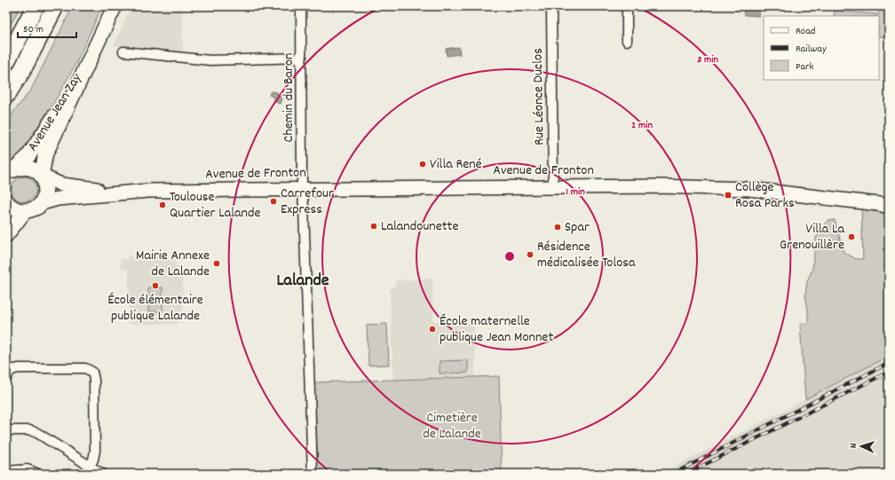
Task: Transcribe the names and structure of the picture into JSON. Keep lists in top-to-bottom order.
{
  "streets": {
    "main road": ["Avenue Jean Zay"],
    "street": ["Rue Léonce Duclos", "Chemin du Baron", "Avenue de Fronton"]
  },
  "crossings": [
    ["Rue Léonce Duclos", "Avenue de Fronton"],
    ["Chemin du Baron", "Avenue de Fronton"],
    ["Avenue Jean Zay", "Avenue de Fronton"]
  ],
  "districts": ["Lalande"],
  "parks": ["Cimetière de Lalande"],
  "places": {
    "other": [
      "Villa René",
      "Carrefour Express",
      "Toulouse Quartier Lalande",
      "Lalandounette",
      "Spar",
      "Villa La Grenouillère",
      "Résidence médicalisée Tolosa",
      "Mairie Annexe de Lalande",
      "École élémentaire publique Lalande",
      "École maternelle publique Jean Monnet"
    ],
    "transit": ["Collège Rosa Parks"]
  },
  "legend": ["Road", "Railway", "Park"],
  "scale_bar": "50 m",
  "north": "left",
  "rings": ["3 min", "2 min", "1 min"]
}
